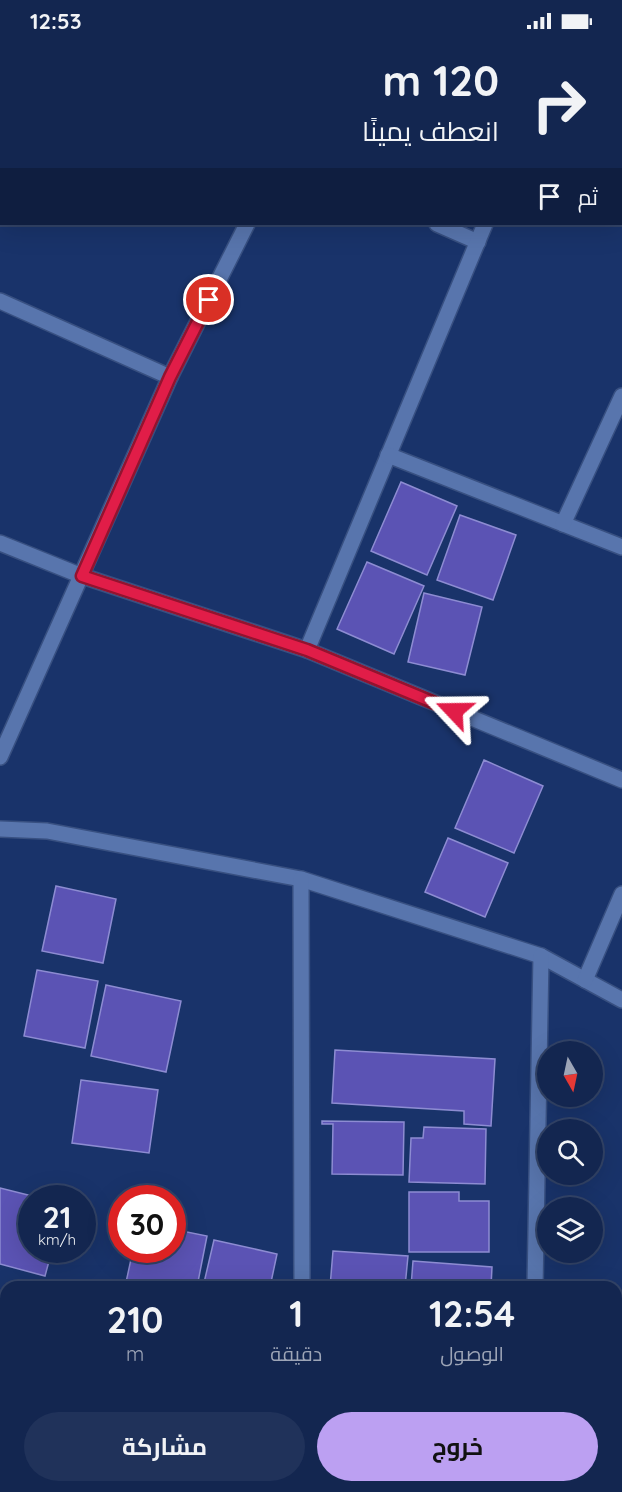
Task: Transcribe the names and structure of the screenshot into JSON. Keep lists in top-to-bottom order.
{
  "north": "bottom",
  "page": {
    "status": "12:53",
    "turn": ["120 m", "انعطف يمينًا"],
    "then": "ثم",
    "speed": "21 km/h",
    "limit": "30",
    "eta": [
      "12:54",
      "الوصول",
      "1",
      "دقيقة",
      "210",
      "m"
    ],
    "buttons": ["خروج", "مشاركة"]
  }
}
